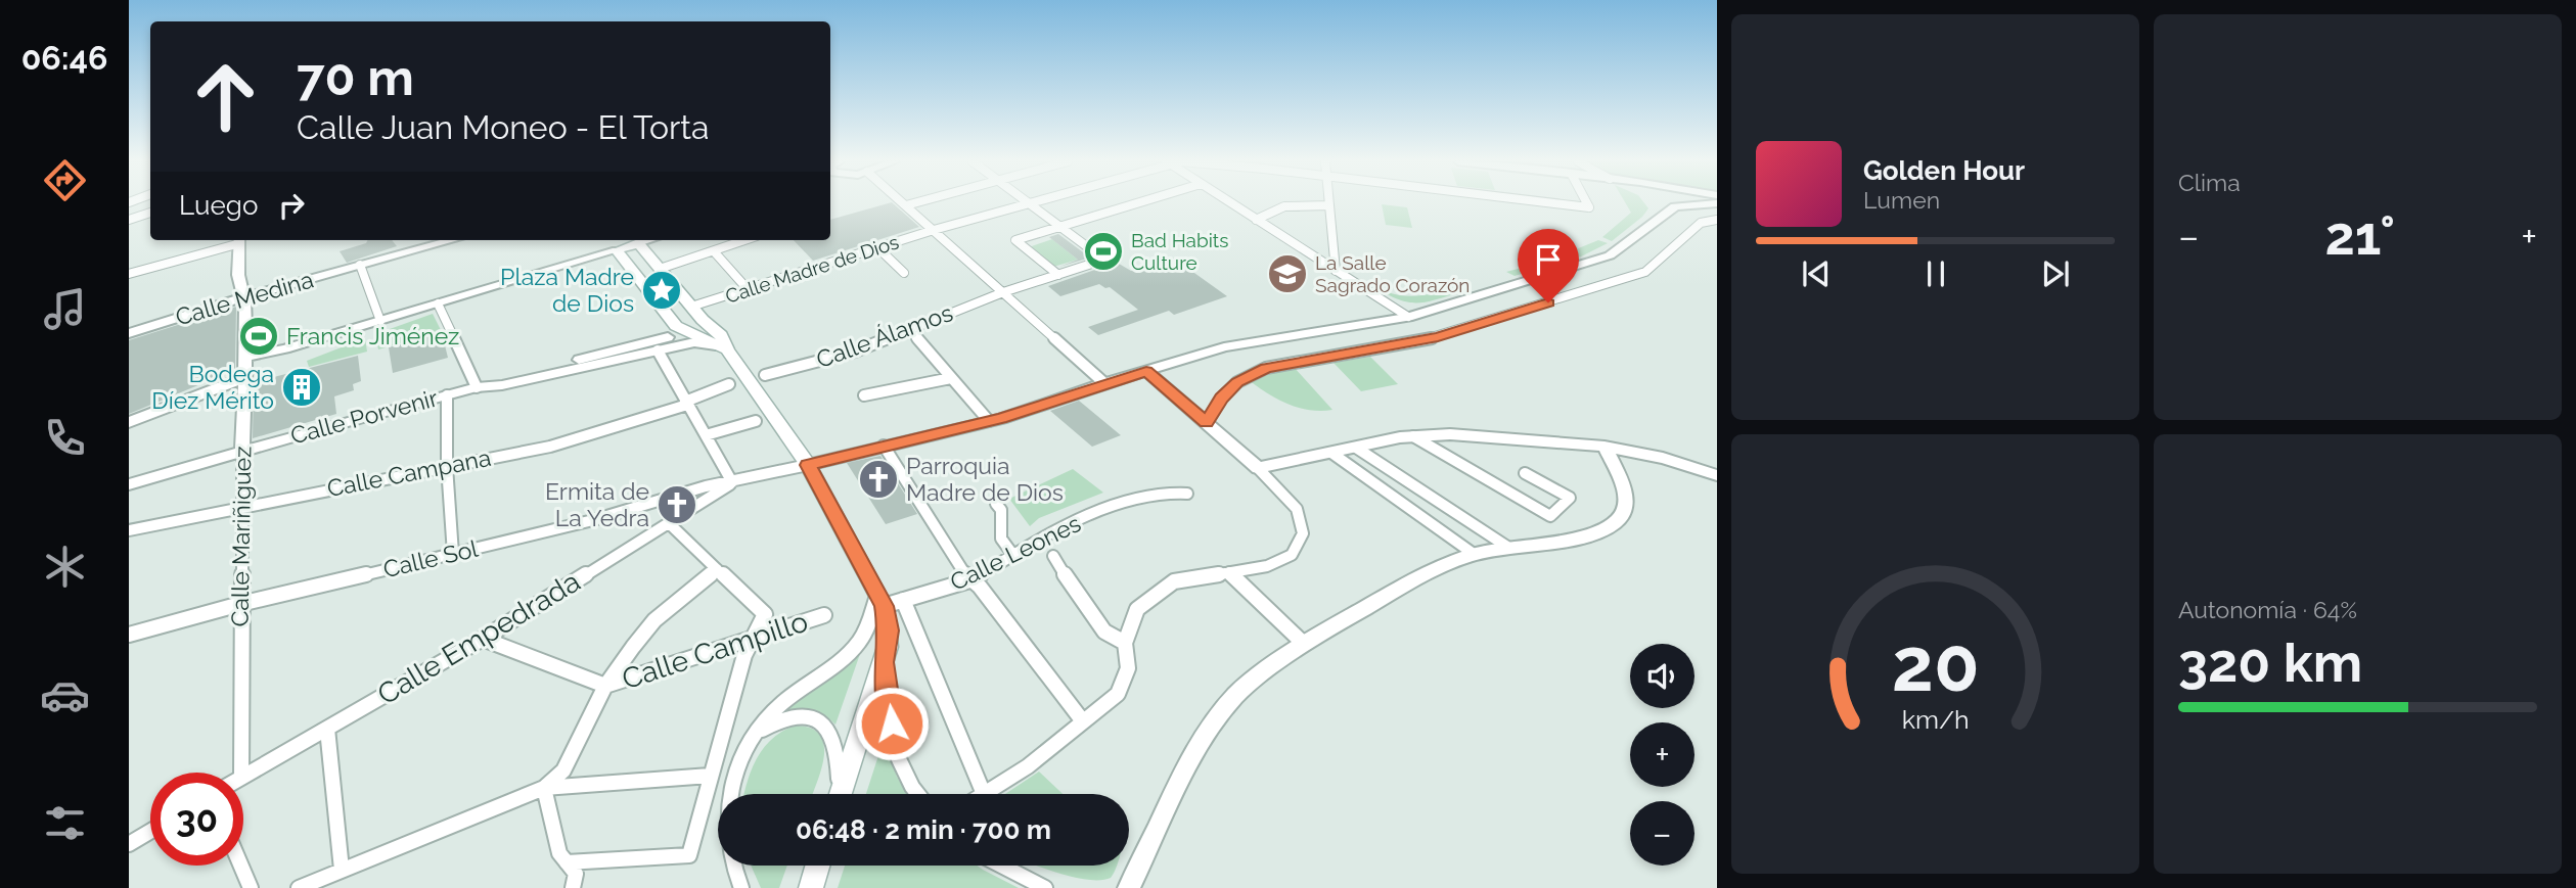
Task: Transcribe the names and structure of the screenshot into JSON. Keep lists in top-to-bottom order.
{
  "streets": {
    "street": [
      "Calle Madre de Dios",
      "Calle Medina",
      "Calle Álamos",
      "Calle Porvenir",
      "Calle Campana",
      "Calle Mariñiguez",
      "Calle Leones",
      "Calle Sol",
      "Calle Empedrada",
      "Calle Campillo"
    ]
  },
  "crossings": [
    ["Calle Medina", "Calle Mariñiguez"],
    ["Calle Porvenir", "Calle Mariñiguez"],
    ["Calle Campana", "Calle Mariñiguez"],
    ["Calle Mariñiguez", "Calle Sol"],
    ["Calle Sol", "Calle Empedrada"]
  ],
  "places": {
    "sports": ["Bad Habits Culture", "Francis Jiménez"],
    "school or university": ["La Salle Sagrado Corazón"],
    "place": ["Plaza Madre de Dios"],
    "building": ["Bodega Díez Mérito"],
    "church": ["Parroquia Madre de Dios", "Ermita de La Yedra"]
  },
  "page": {
    "tabs": "06:46",
    "tile": [
      "Clima",
      ["Autonomía · 64%", "320 km"]
    ],
    "turn": ["70 m", "Calle Juan Moneo - El Torta"],
    "song": ["Golden Hour", "Lumen"],
    "then": "Luego",
    "heat": ["−", "21°", "+"],
    "map_buttons": ["+", "−"],
    "limit": "30",
    "trip": "06:48 · 2 min · 700 m",
    "gauge": ["20", "km/h"]
  }
}
